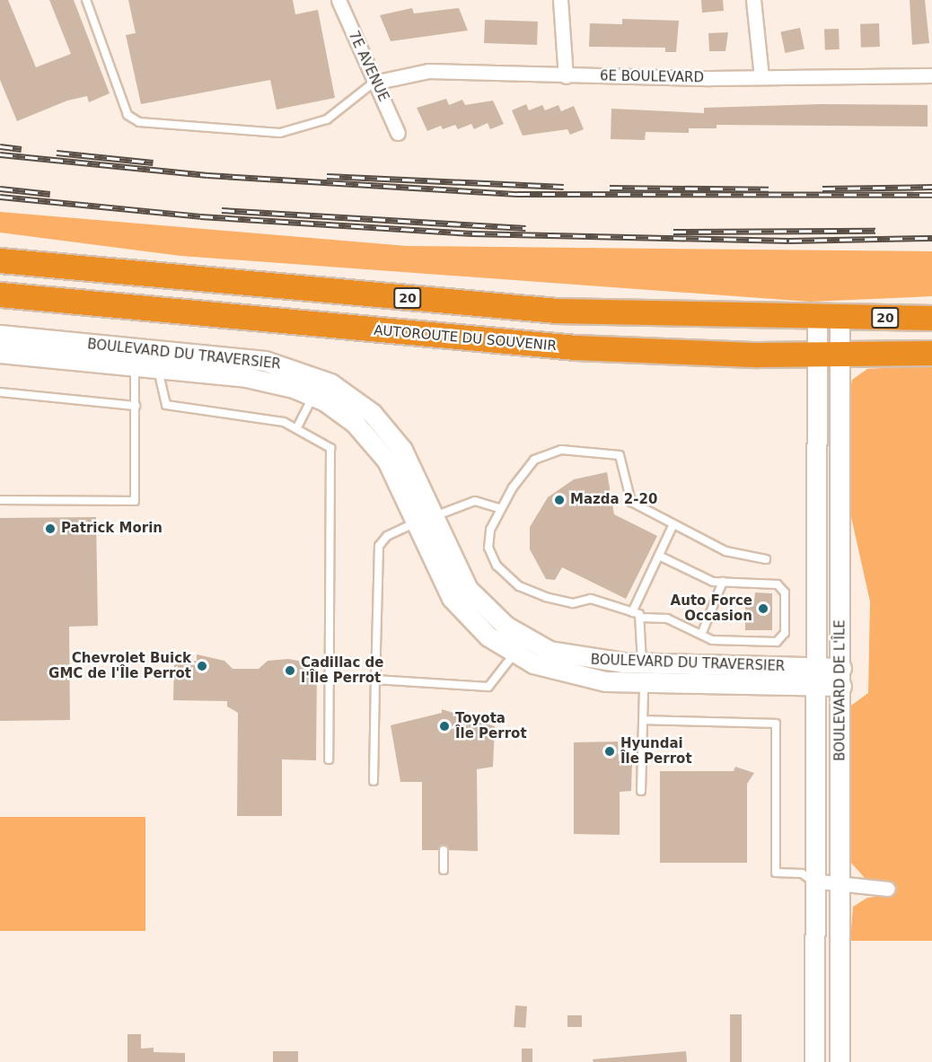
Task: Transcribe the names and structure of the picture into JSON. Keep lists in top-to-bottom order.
{
  "streets": {
    "highway": ["20", "AUTOROUTE DU SOUVENIR"],
    "street": [
      "7E AVENUE",
      "6E BOULEVARD",
      "BOULEVARD DU TRAVERSIER",
      "BOULEVARD DE L'ÎLE"
    ]
  },
  "crossings": [
    ["7E AVENUE", "6E BOULEVARD"],
    ["20", "BOULEVARD DE L'ÎLE"],
    ["AUTOROUTE DU SOUVENIR", "BOULEVARD DE L'ÎLE"],
    ["BOULEVARD DU TRAVERSIER", "BOULEVARD DE L'ÎLE"]
  ],
  "places": [
    "Mazda 2-20",
    "Patrick Morin",
    "Auto Force Occasion",
    "Chevrolet Buick GMC de l'Île Perrot",
    "Cadillac de l'Île Perrot",
    "Toyota Île Perrot",
    "Hyundai Île Perrot"
  ]
}
